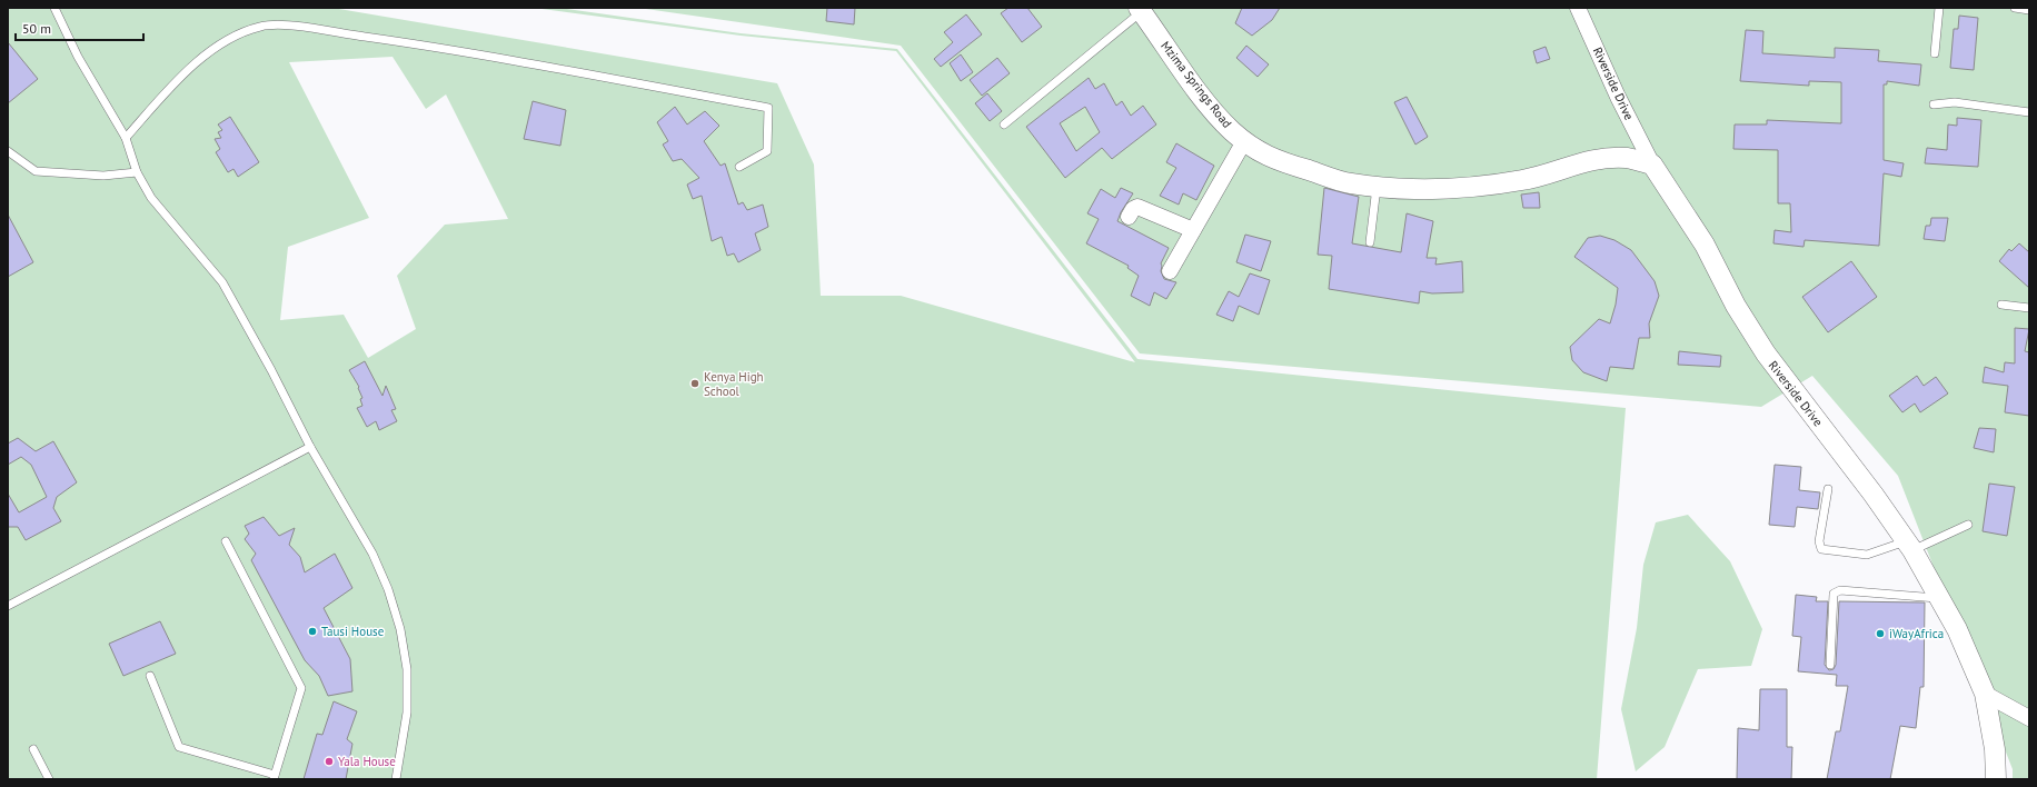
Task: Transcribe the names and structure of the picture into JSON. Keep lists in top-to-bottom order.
{
  "streets": {
    "street": ["Riverside Drive", "Mzima Springs Road"]
  },
  "crossings": [
    ["Riverside Drive", "Mzima Springs Road"]
  ],
  "places": [
    "Kenya High School",
    "Tausi House",
    "iWayAfrica",
    "Yala House"
  ],
  "scale_bar": "50 m"
}
